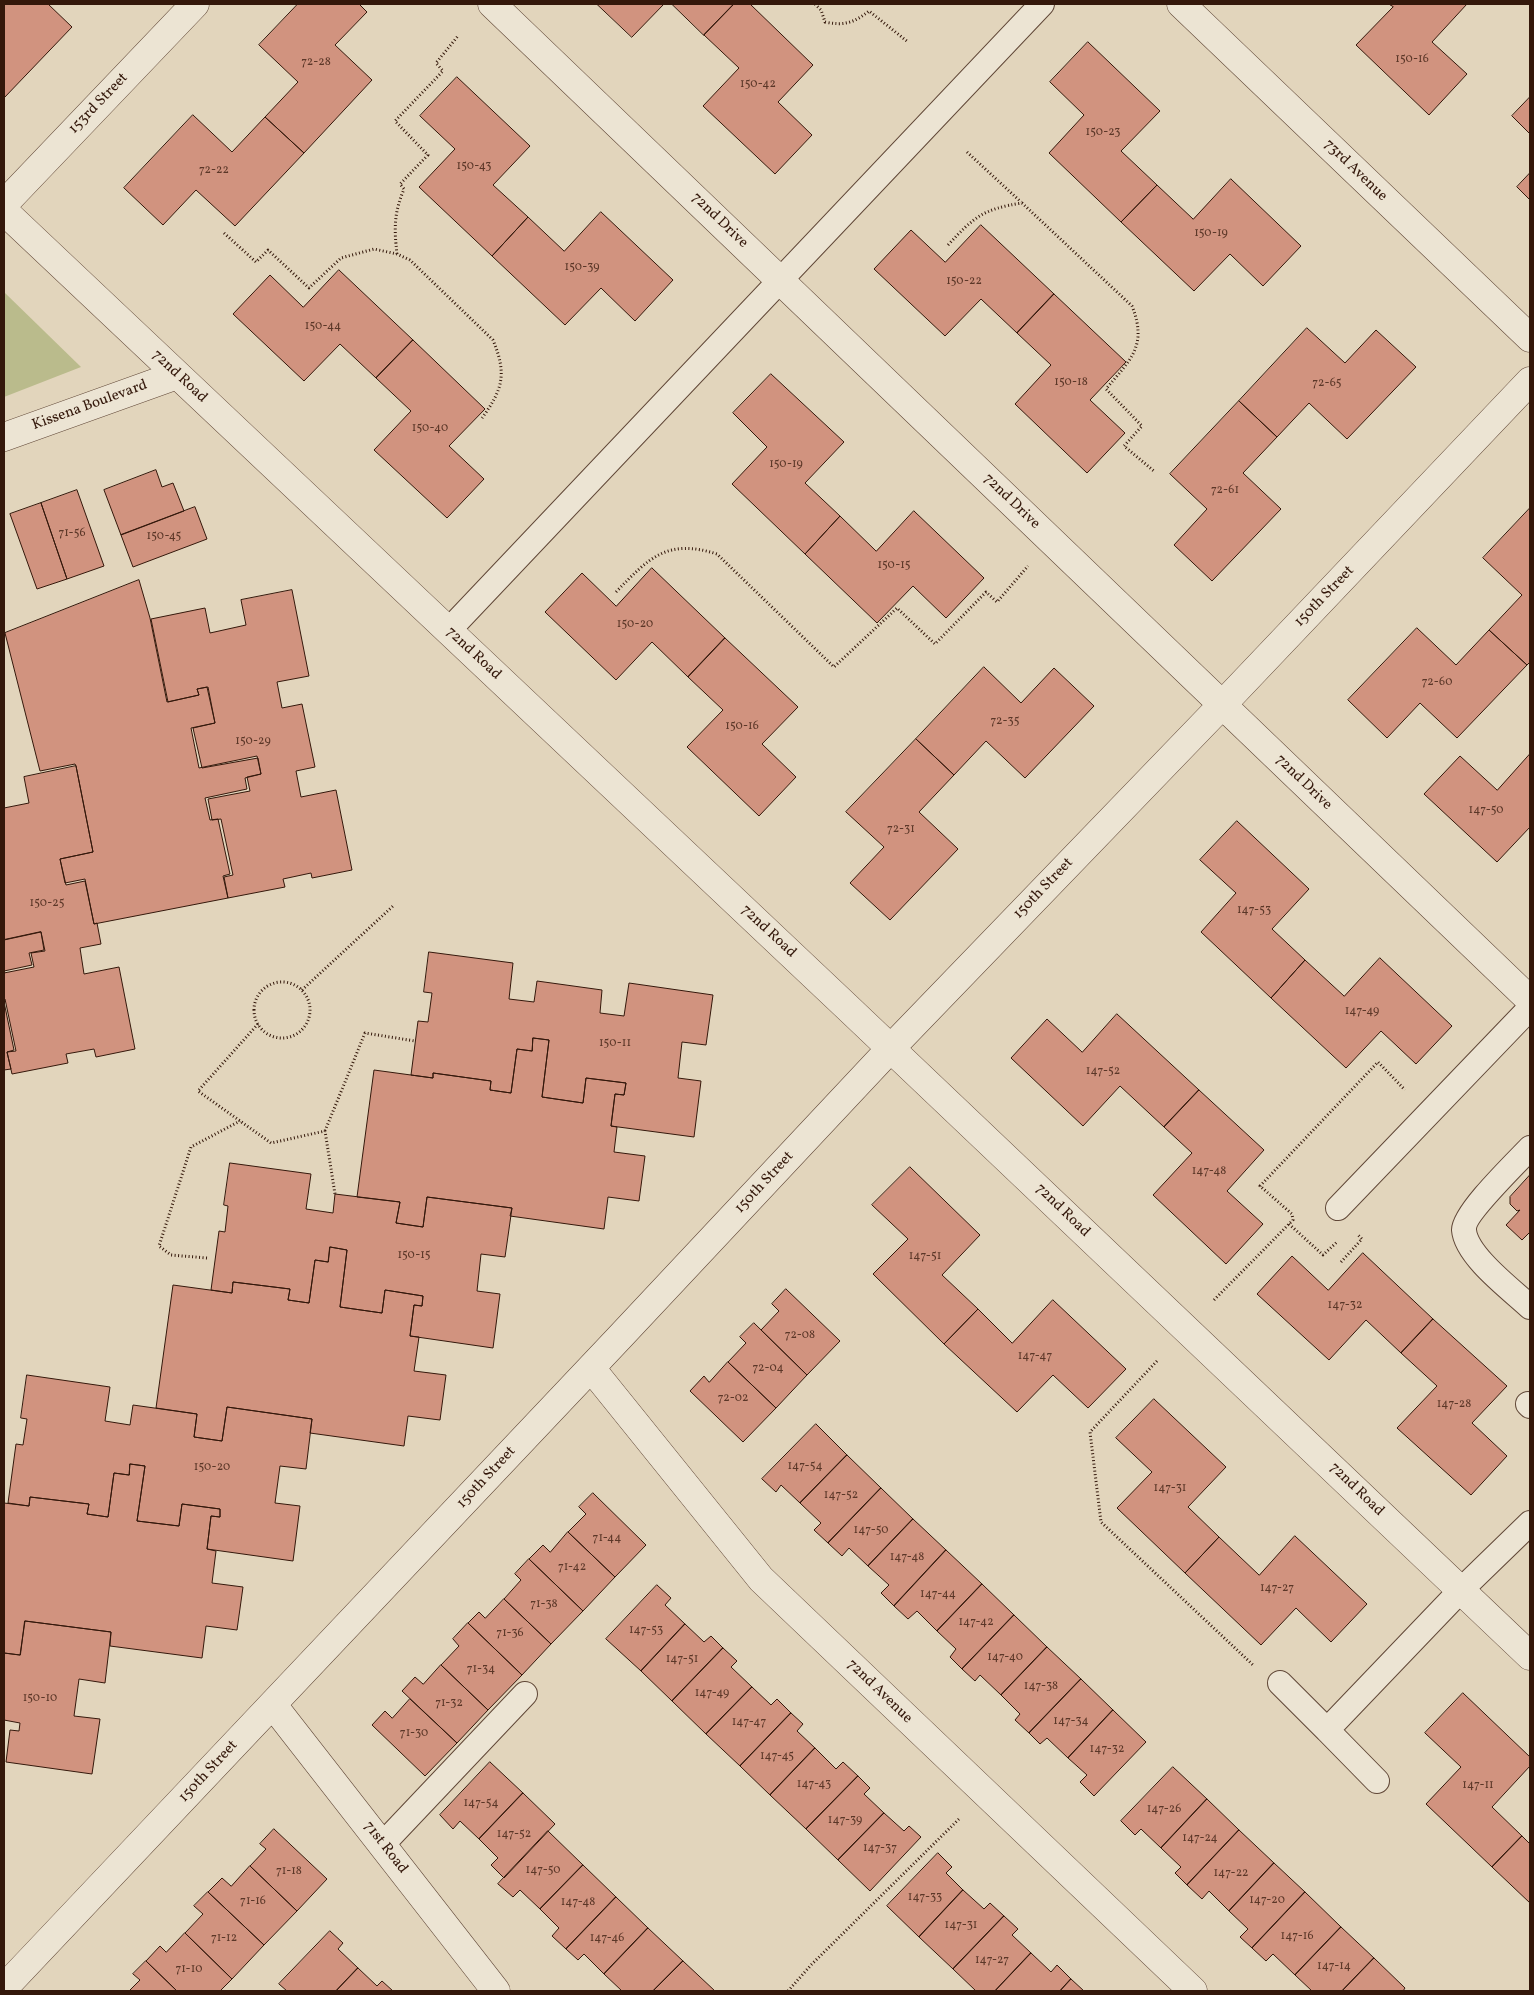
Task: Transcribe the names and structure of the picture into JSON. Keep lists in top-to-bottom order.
{
  "streets": {
    "street": [
      "153rd Street",
      "73rd Avenue",
      "72nd Drive",
      "72nd Road",
      "Kissena Boulevard",
      "150th Street",
      "72nd Avenue",
      "71st Road"
    ]
  },
  "crossings": [
    ["72nd Drive", "150th Street"],
    ["72nd Road", "Kissena Boulevard"],
    ["72nd Road", "150th Street"],
    ["150th Street", "72nd Avenue"],
    ["150th Street", "71st Road"]
  ],
  "house_numbers": [
    "150-16",
    "72-28",
    "150-42",
    "150-23",
    "150-43",
    "72-22",
    "150-19",
    "150-39",
    "150-22",
    "150-44",
    "150-18",
    "72-65",
    "150-40",
    "150-19",
    "72-61",
    "71-56",
    "150-45",
    "150-15",
    "150-20",
    "72-60",
    "72-35",
    "150-16",
    "150-29",
    "147-50",
    "72-31",
    "150-25",
    "147-53",
    "147-49",
    "150-11",
    "147-52",
    "147-48",
    "150-15",
    "147-51",
    "147-32",
    "72-08",
    "147-47",
    "72-04",
    "72-02",
    "147-28",
    "147-54",
    "150-20",
    "147-31",
    "147-52",
    "147-50",
    "71-44",
    "147-48",
    "71-42",
    "147-27",
    "147-44",
    "71-38",
    "147-42",
    "147-53",
    "71-36",
    "147-40",
    "147-51",
    "71-34",
    "147-38",
    "147-49",
    "150-10",
    "71-32",
    "147-34",
    "147-47",
    "71-30",
    "147-32",
    "147-45",
    "147-43",
    "147-11",
    "147-54",
    "147-26",
    "147-39",
    "147-52",
    "147-24",
    "147-37",
    "147-50",
    "71-18",
    "147-22",
    "147-33",
    "147-20",
    "71-16",
    "147-48",
    "147-31",
    "147-16",
    "71-12",
    "147-46",
    "147-27",
    "147-14",
    "71-10"
  ]
}
